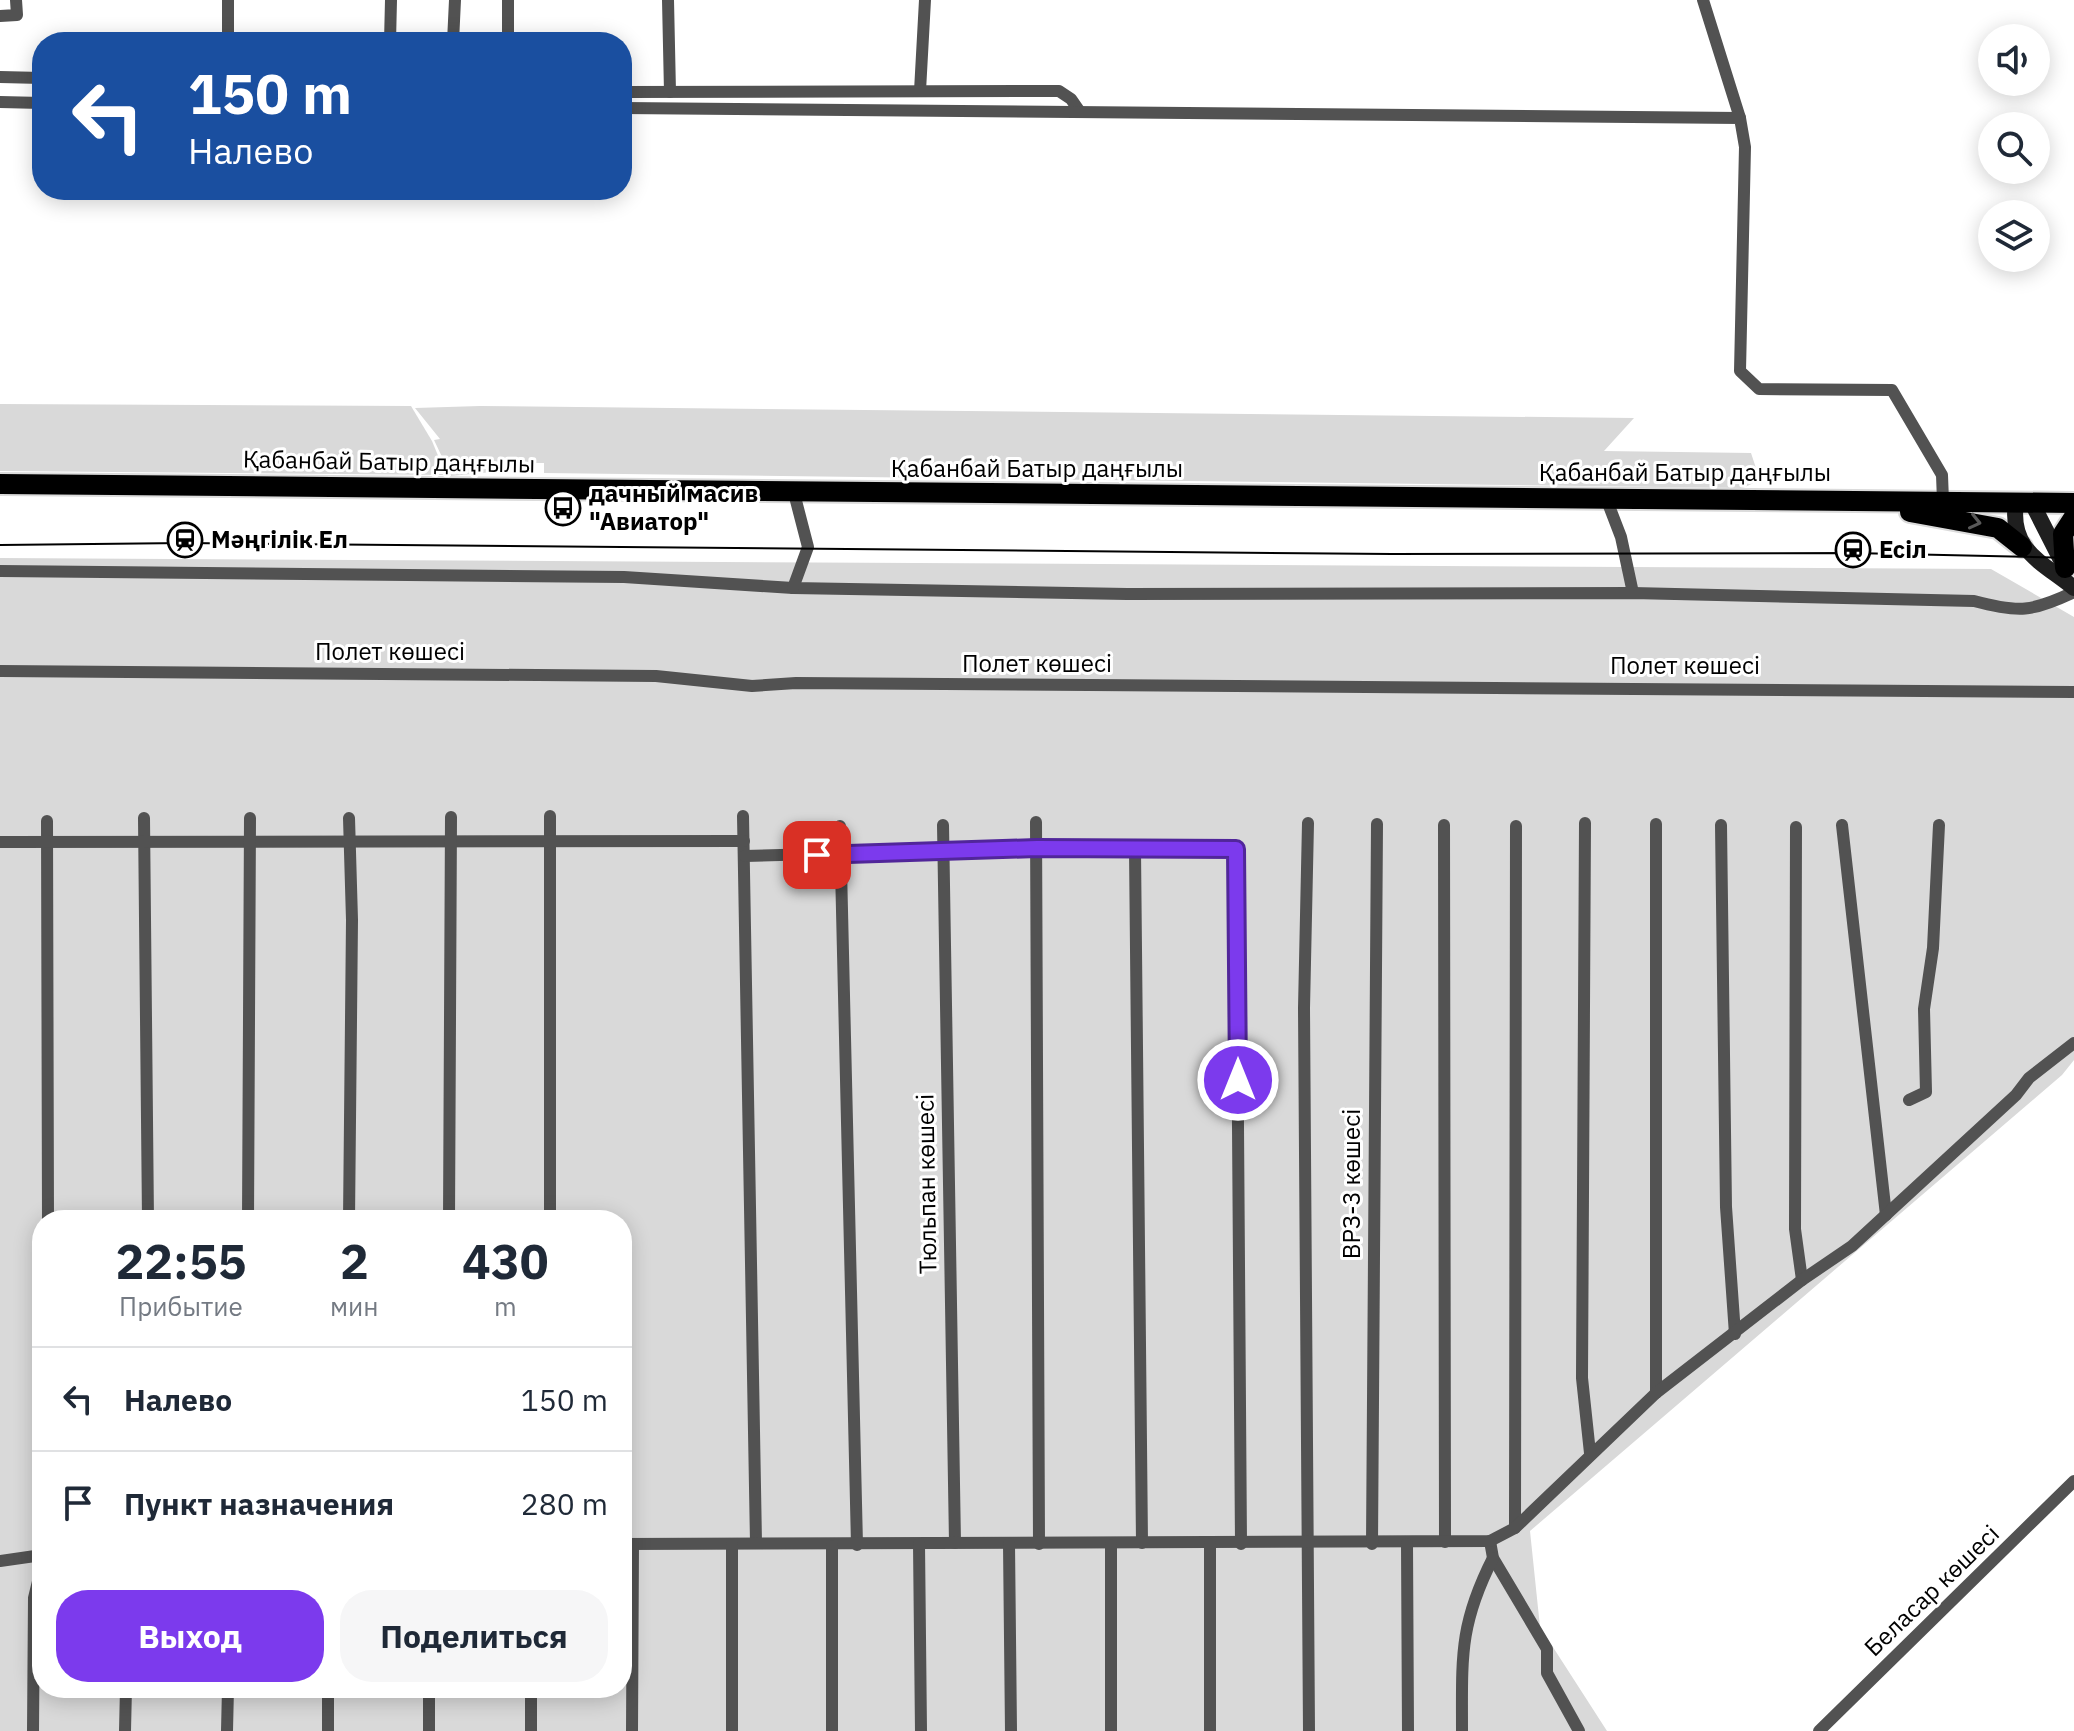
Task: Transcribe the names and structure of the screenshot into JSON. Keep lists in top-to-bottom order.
{
  "streets": {
    "main road": ["Қабанбай Батыр даңғылы"],
    "street": [
      "Полет көшесі",
      "Тюльпан көшесі",
      "ВРЗ-3 көшесі",
      "Беласар көшесі"
    ]
  },
  "places": {
    "bus stop": ["дачный масив \"Авиатор\""],
    "station": ["Мәңгілік Ел", "Есіл"]
  },
  "page": {
    "turn": ["150 m", "Налево"],
    "eta": [
      "22:55",
      "Прибытие",
      "2",
      "мин",
      "430",
      "m"
    ],
    "list": [
      {
        "name": "Налево",
        "value": "150 m"
      },
      {
        "name": "Пункт назначения",
        "value": "280 m"
      }
    ],
    "buttons": ["Выход", "Поделиться"]
  }
}
